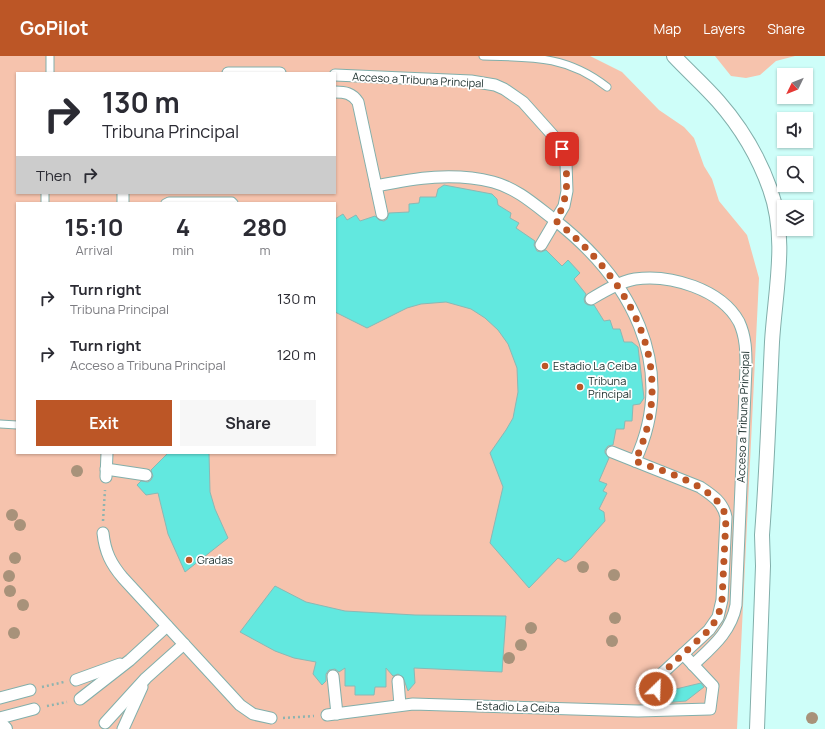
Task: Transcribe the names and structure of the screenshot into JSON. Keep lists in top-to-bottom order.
{
  "streets": {
    "street": ["Acceso a Tribuna Principal", "Estadio La Ceiba"]
  },
  "crossings": [
    ["Acceso a Tribuna Principal", "Estadio La Ceiba"]
  ],
  "places": ["Estadio La Ceiba", "Tribuna Principal", "Gradas"],
  "north": "bottom left",
  "page": {
    "header": "GoPilot",
    "nav": ["Map", "Layers", "Share"],
    "turn": ["130 m", "Tribuna Principal"],
    "then": "Then",
    "eta": [
      "15:10",
      "Arrival",
      "4",
      "min",
      "280",
      "m"
    ],
    "list": [
      {
        "name": "Turn right",
        "note": "Tribuna Principal",
        "value": "130 m"
      },
      {
        "name": "Turn right",
        "note": "Acceso a Tribuna Principal",
        "value": "120 m"
      }
    ],
    "buttons": ["Exit", "Share"]
  }
}
